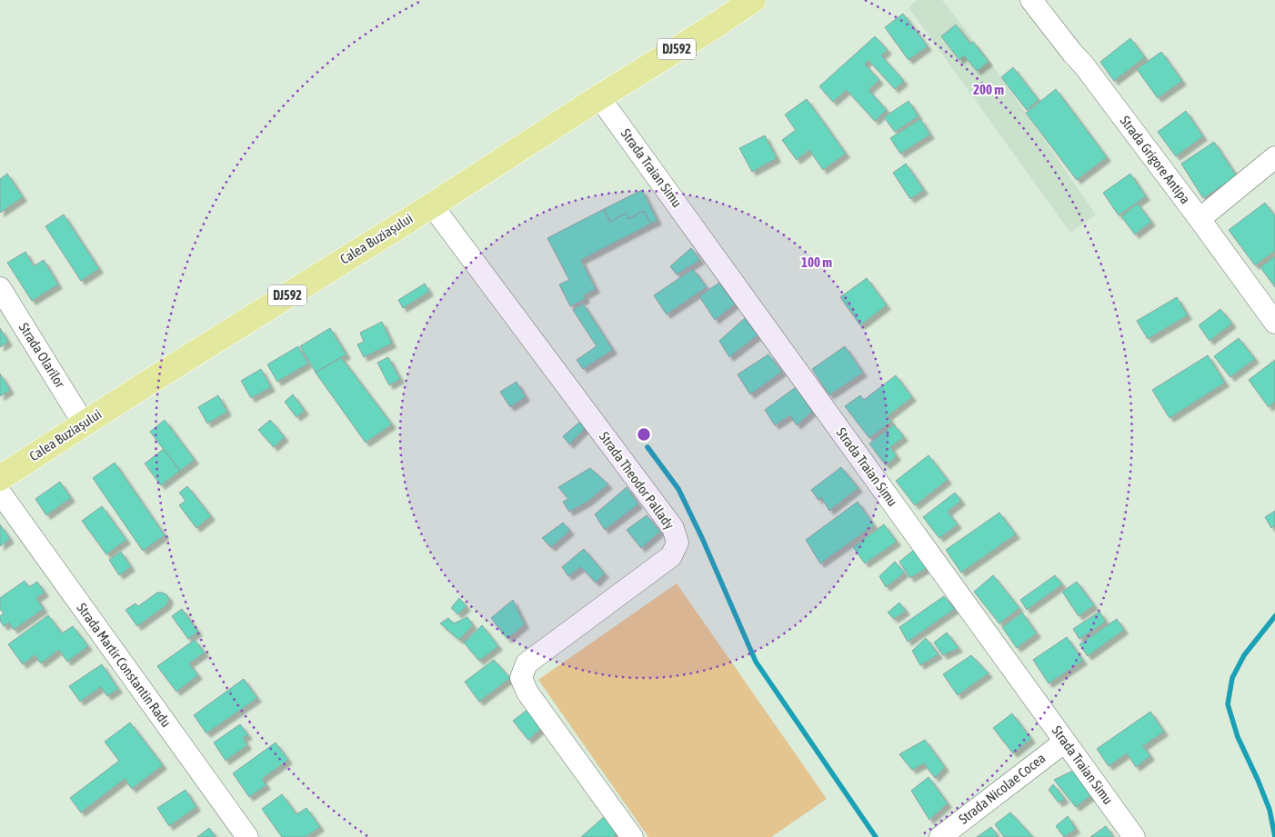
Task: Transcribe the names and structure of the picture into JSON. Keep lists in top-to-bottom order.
{
  "streets": {
    "main road": ["DJ592", "Calea Buziașului"],
    "street": [
      "Strada Grigore Antipa",
      "Strada Traian Simu",
      "Strada Olarilor",
      "Strada Theodor Pallady",
      "Strada Martir Constantin Radu",
      "Strada Nicolae Cocea"
    ]
  },
  "crossings": [
    ["Strada Traian Simu", "Calea Buziașului"],
    ["Strada Traian Simu", "Strada Nicolae Cocea"],
    ["Calea Buziașului", "Strada Olarilor"],
    ["Calea Buziașului", "Strada Theodor Pallady"]
  ],
  "rings": ["200 m", "100 m"]
}
